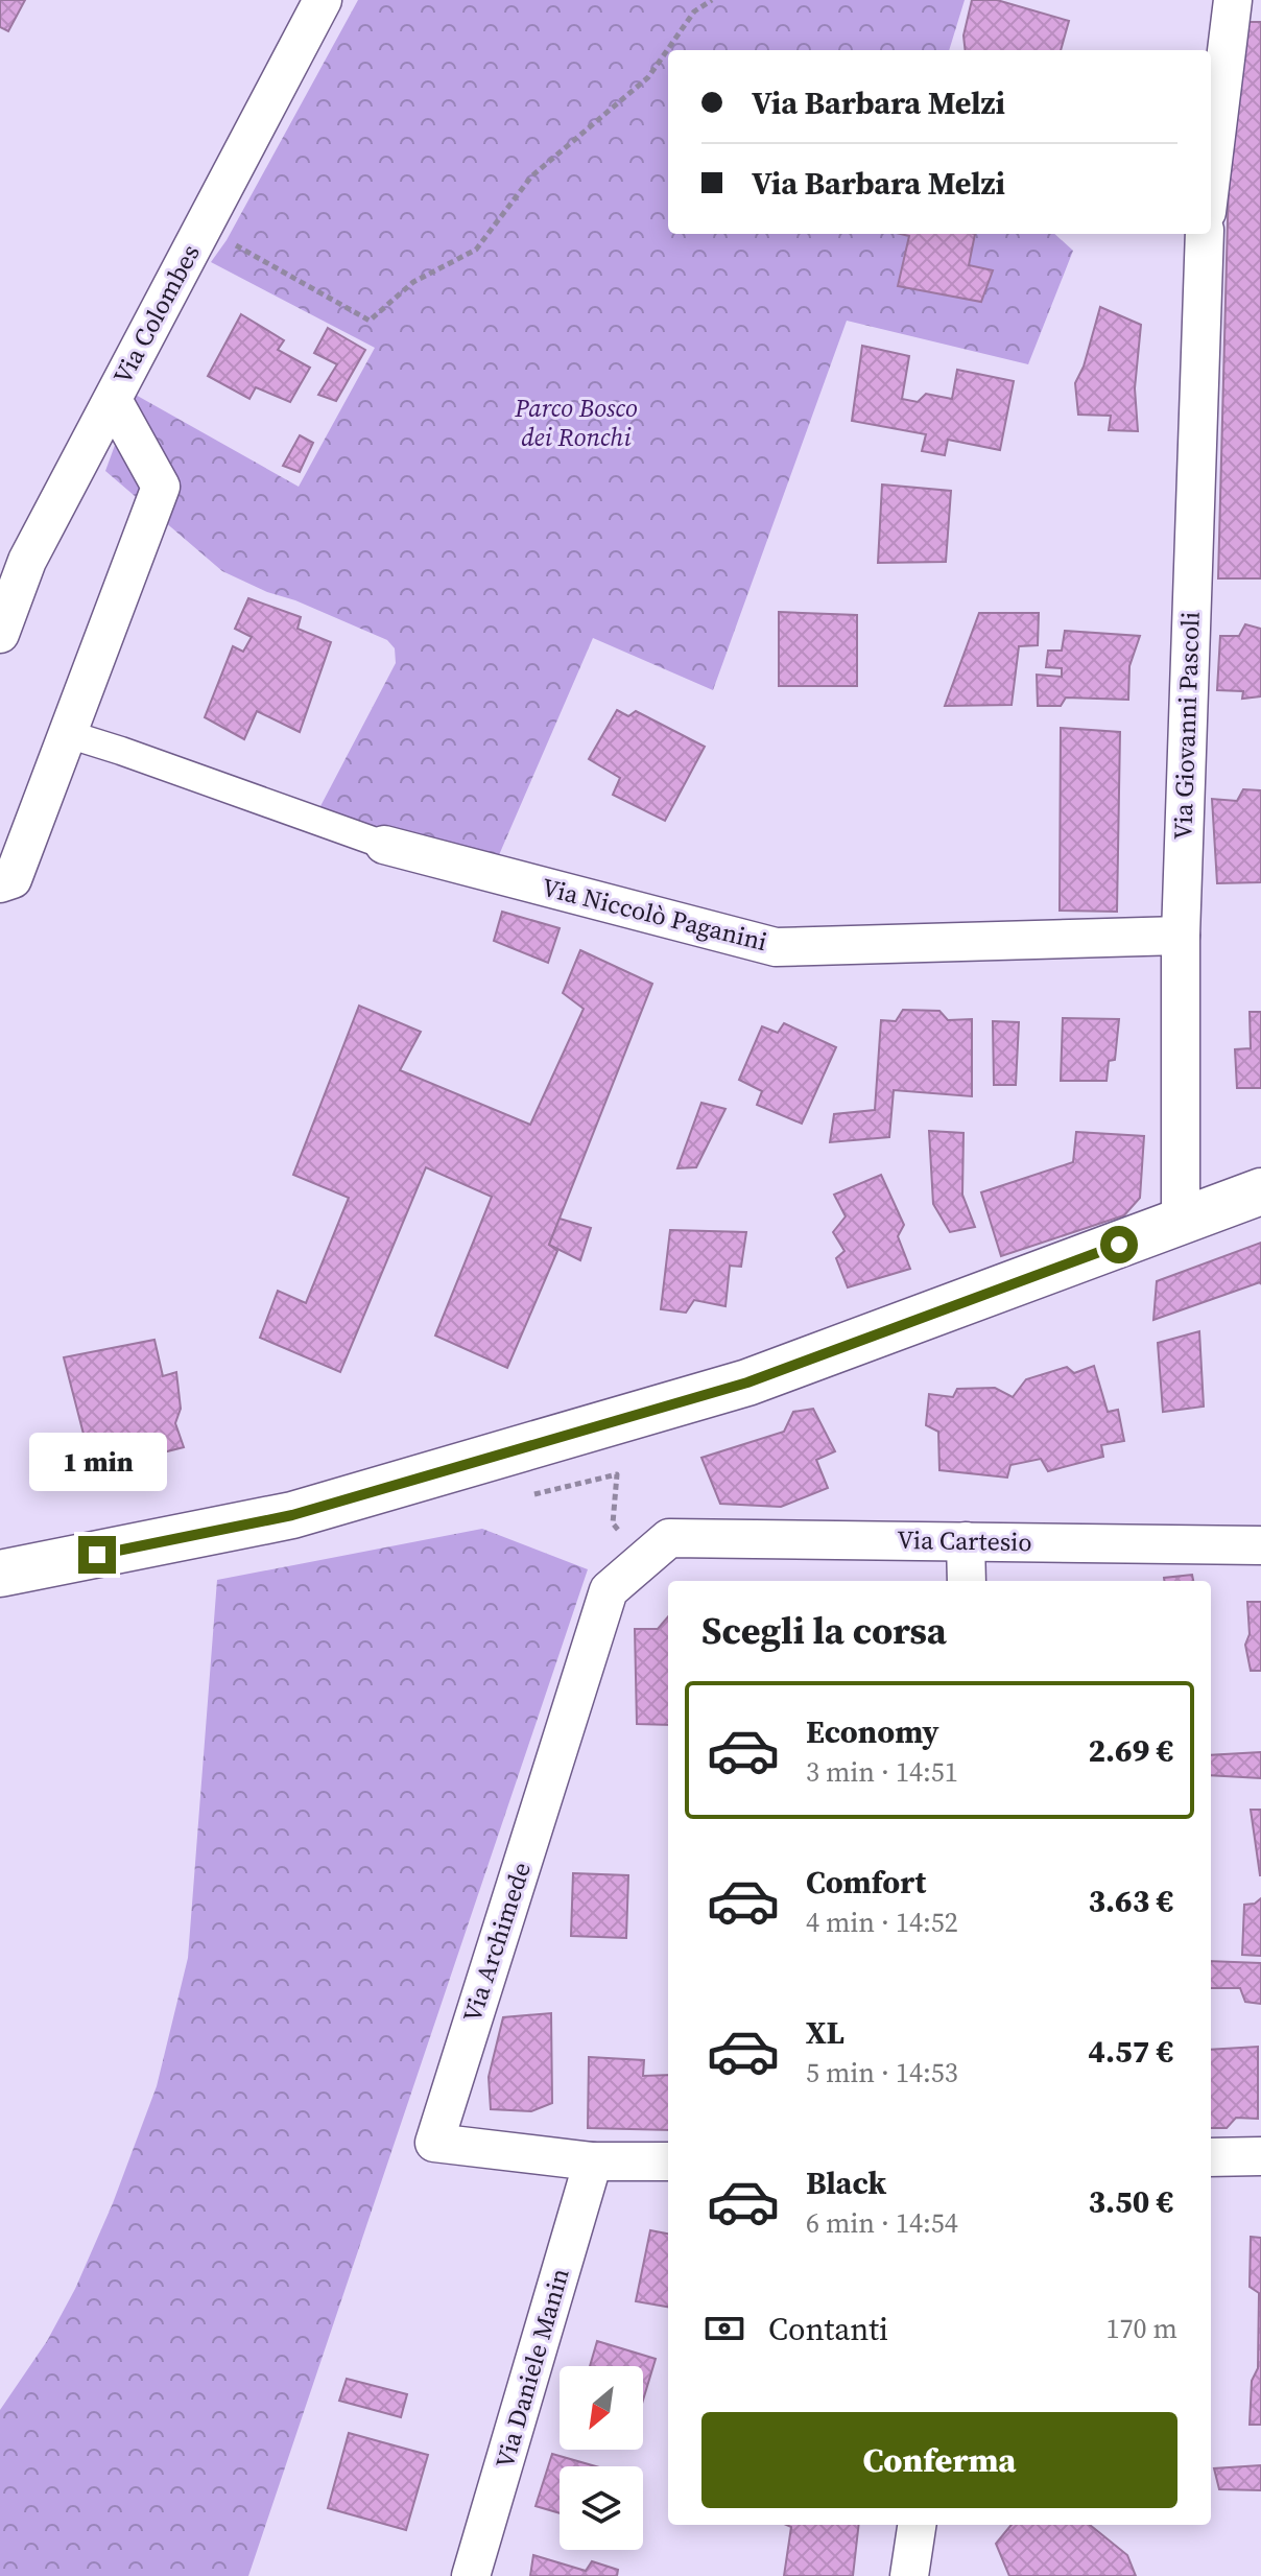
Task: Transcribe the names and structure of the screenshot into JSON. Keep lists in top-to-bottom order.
{
  "streets": {
    "street": [
      "Via Colombes",
      "Via Giovanni Pascoli",
      "Via Niccolò Paganini",
      "Via Cartesio",
      "Via Archimede",
      "Via Daniele Manin"
    ]
  },
  "crossings": [
    ["Via Giovanni Pascoli", "Via Niccolò Paganini"],
    ["Via Cartesio", "Via Archimede"],
    ["Via Archimede", "Via Daniele Manin"]
  ],
  "parks": ["Parco Bosco dei Ronchi"],
  "north": "bottom left",
  "page": {
    "banner": ["Via Barbara Melzi", "Via Barbara Melzi"],
    "bubble": "1 min",
    "heading": "Scegli la corsa",
    "list": [
      {
        "name": "Economy",
        "note": "3 min · 14:51",
        "value": "2.69 €"
      },
      {
        "name": "Comfort",
        "note": "4 min · 14:52",
        "value": "3.63 €"
      },
      {
        "name": "XL",
        "note": "5 min · 14:53",
        "value": "4.57 €"
      },
      {
        "name": "Black",
        "note": "6 min · 14:54",
        "value": "3.50 €"
      }
    ],
    "pay": ["Contanti", "170 m"],
    "buttons": "Conferma"
  }
}
